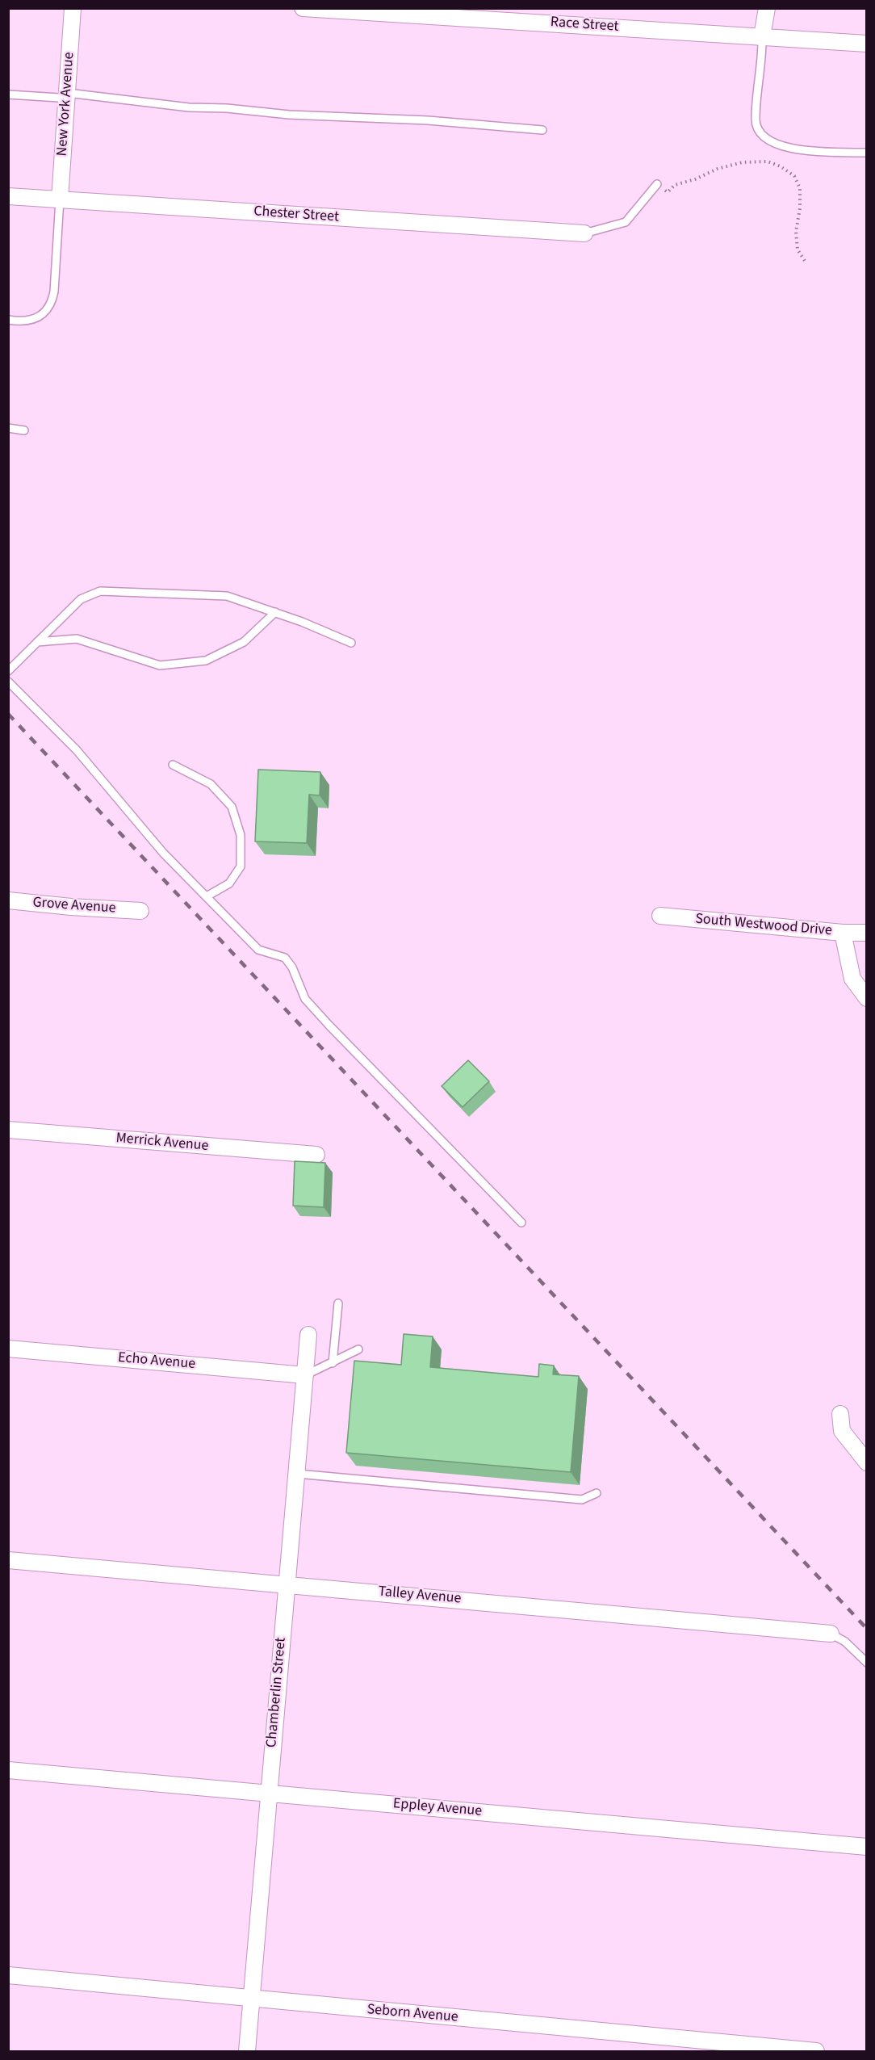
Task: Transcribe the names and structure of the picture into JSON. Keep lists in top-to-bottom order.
{
  "streets": {
    "street": [
      "Race Street",
      "New York Avenue",
      "Chester Street",
      "Grove Avenue",
      "South Westwood Drive",
      "Merrick Avenue",
      "Echo Avenue",
      "Talley Avenue",
      "Chamberlin Street",
      "Eppley Avenue",
      "Seborn Avenue"
    ]
  },
  "crossings": [
    ["New York Avenue", "Chester Street"],
    ["Echo Avenue", "Chamberlin Street"],
    ["Talley Avenue", "Chamberlin Street"],
    ["Chamberlin Street", "Eppley Avenue"],
    ["Chamberlin Street", "Seborn Avenue"]
  ]
}
